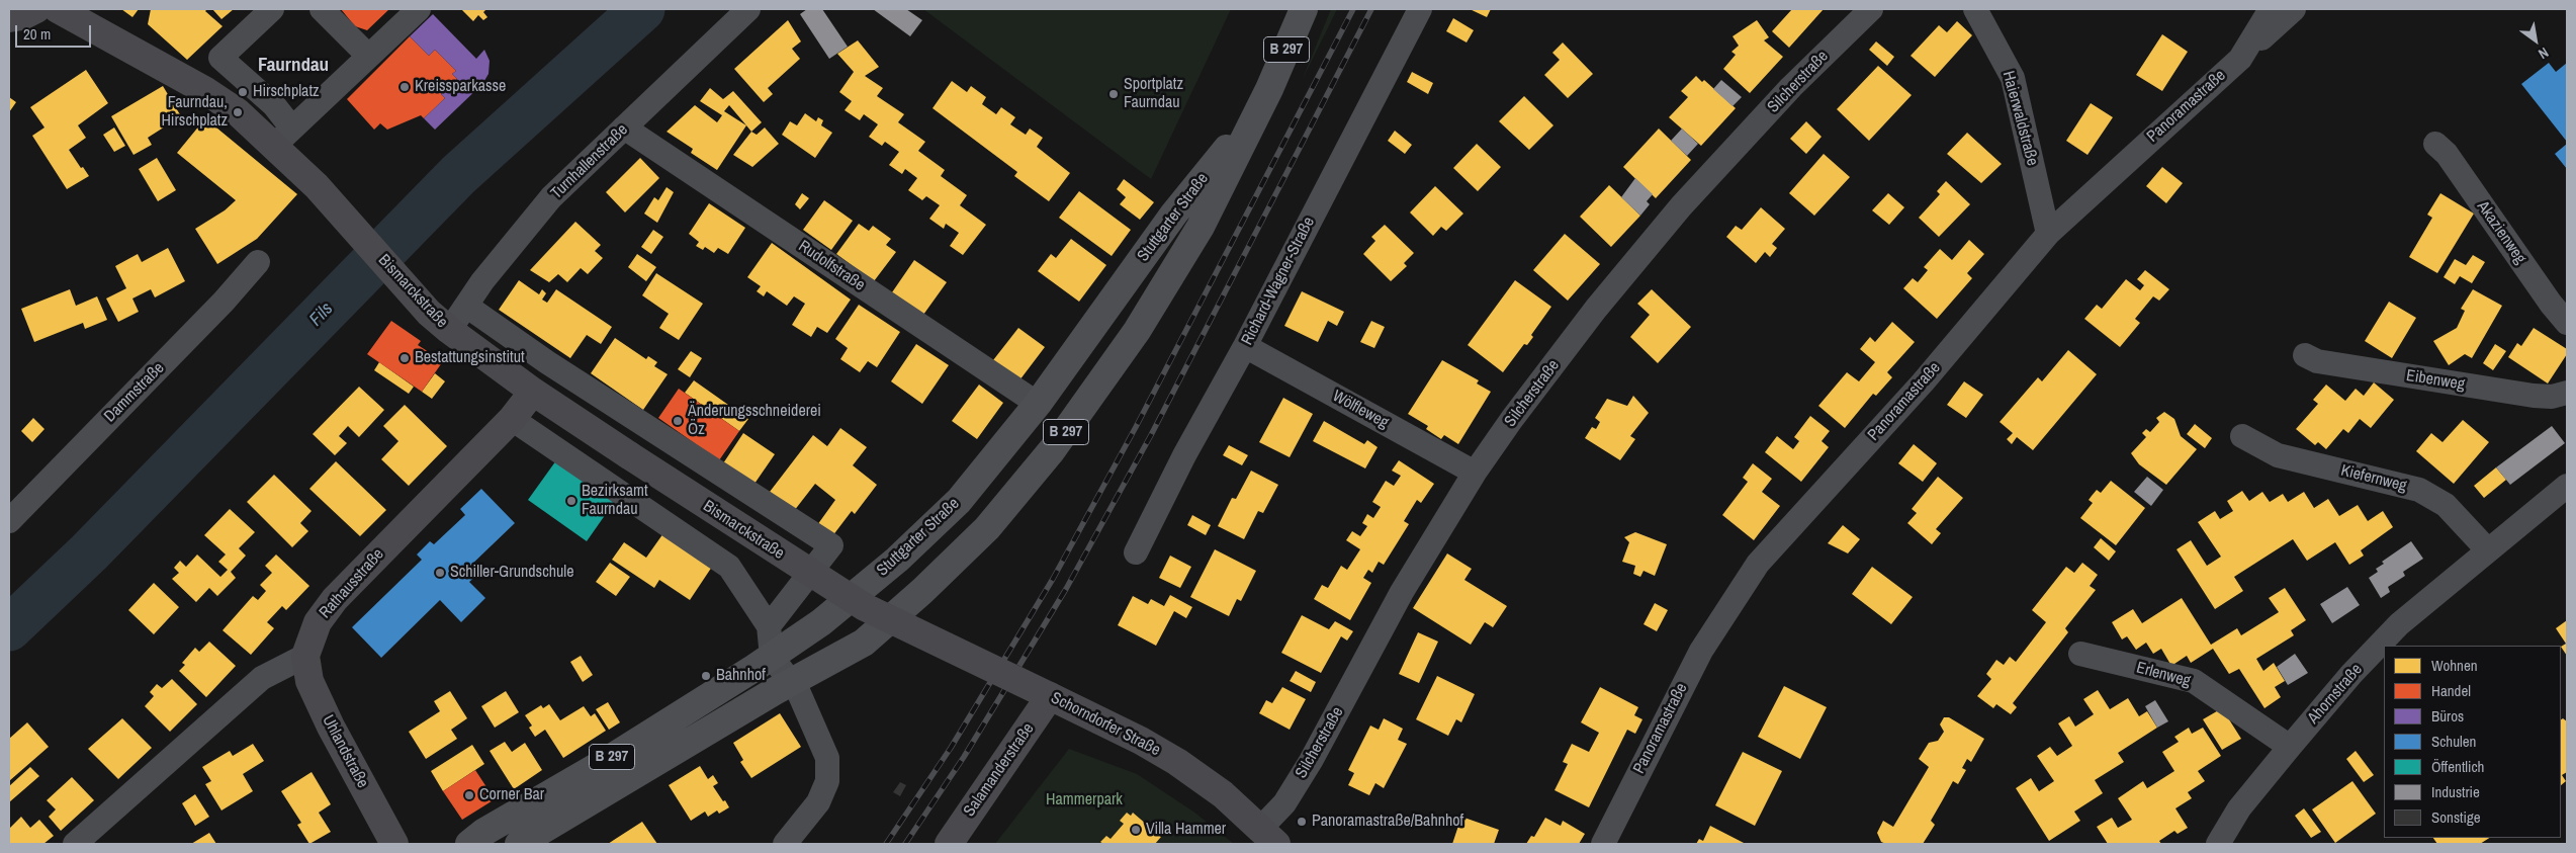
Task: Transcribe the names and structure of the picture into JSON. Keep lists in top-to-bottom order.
{
  "streets": {
    "main road": ["B 297", "Stuttgarter Straße"],
    "street": [
      "Silcherstraße",
      "Panoramastraße",
      "Haierwaldstraße",
      "Turnhallenstraße",
      "Akazienweg",
      "Rudolfstraße",
      "Richard-Wagner-Straße",
      "Bismarckstraße",
      "Eibenweg",
      "Dammstraße",
      "Wölfleweg",
      "Kiefernweg",
      "Rathausstraße",
      "Erlenweg",
      "Ahornstraße",
      "Schorndorfer Straße",
      "Uhlandstraße",
      "Salamanderstraße"
    ]
  },
  "crossings": [
    ["Silcherstraße", "Wölfleweg"],
    ["Silcherstraße", "Schorndorfer Straße"],
    ["Panoramastraße", "Haierwaldstraße"],
    ["Turnhallenstraße", "Rudolfstraße"],
    ["Turnhallenstraße", "Bismarckstraße"],
    ["Stuttgarter Straße", "Rudolfstraße"],
    ["Richard-Wagner-Straße", "Wölfleweg"],
    ["Bismarckstraße", "Rathausstraße"],
    ["Bismarckstraße", "Schorndorfer Straße"],
    ["Kiefernweg", "Ahornstraße"],
    ["Rathausstraße", "Uhlandstraße"],
    ["Erlenweg", "Ahornstraße"],
    ["Schorndorfer Straße", "Salamanderstraße"]
  ],
  "districts": ["Faurndau"],
  "water": ["Fils"],
  "parks": ["Hammerpark"],
  "places": [
    "Kreissparkasse",
    "Hirschplatz",
    "Sportplatz Faurndau",
    "Faurndau, Hirschplatz",
    "Bestattungsinstitut",
    "Änderungsschneiderei Öz",
    "Bezirksamt Faurndau",
    "Schiller-Grundschule",
    "Bahnhof",
    "Corner Bar",
    "Panoramastraße/Bahnhof",
    "Villa Hammer"
  ],
  "legend": [
    "Wohnen",
    "Handel",
    "Büros",
    "Schulen",
    "Öffentlich",
    "Industrie",
    "Sonstige"
  ],
  "scale_bar": "20 m",
  "north": "bottom right"
}
